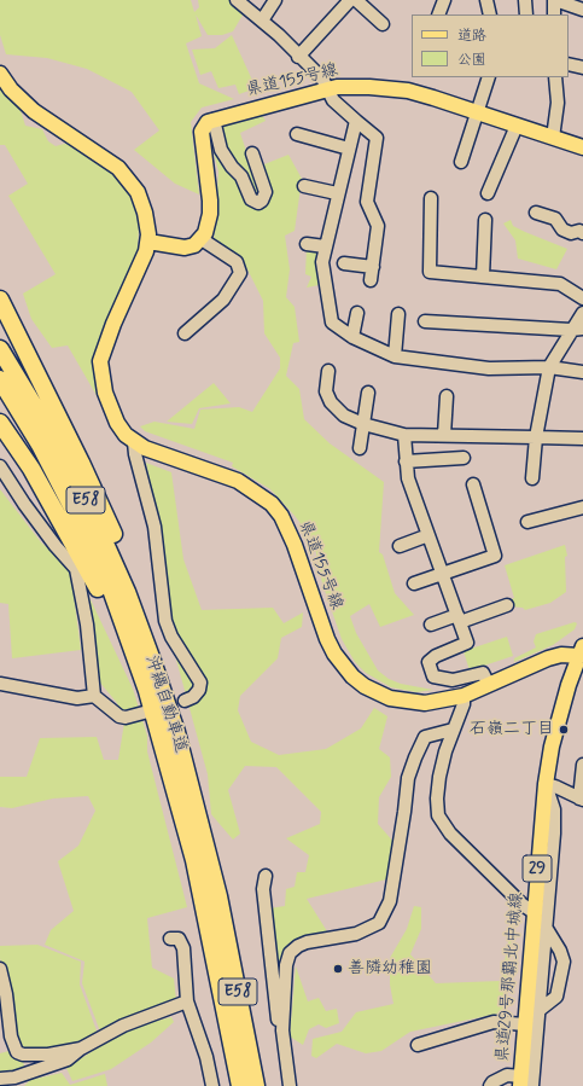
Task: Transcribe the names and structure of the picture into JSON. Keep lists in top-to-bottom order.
{
  "streets": {
    "highway": ["E58", "沖縄自動車道"],
    "main road": ["県道155号線", "29", "県道29号那覇北中城線"]
  },
  "crossings": [
    ["県道155号線", "県道29号那覇北中城線"]
  ],
  "places": ["石嶺二丁目", "善隣幼稚園"],
  "legend": ["道路", "公園"]
}
